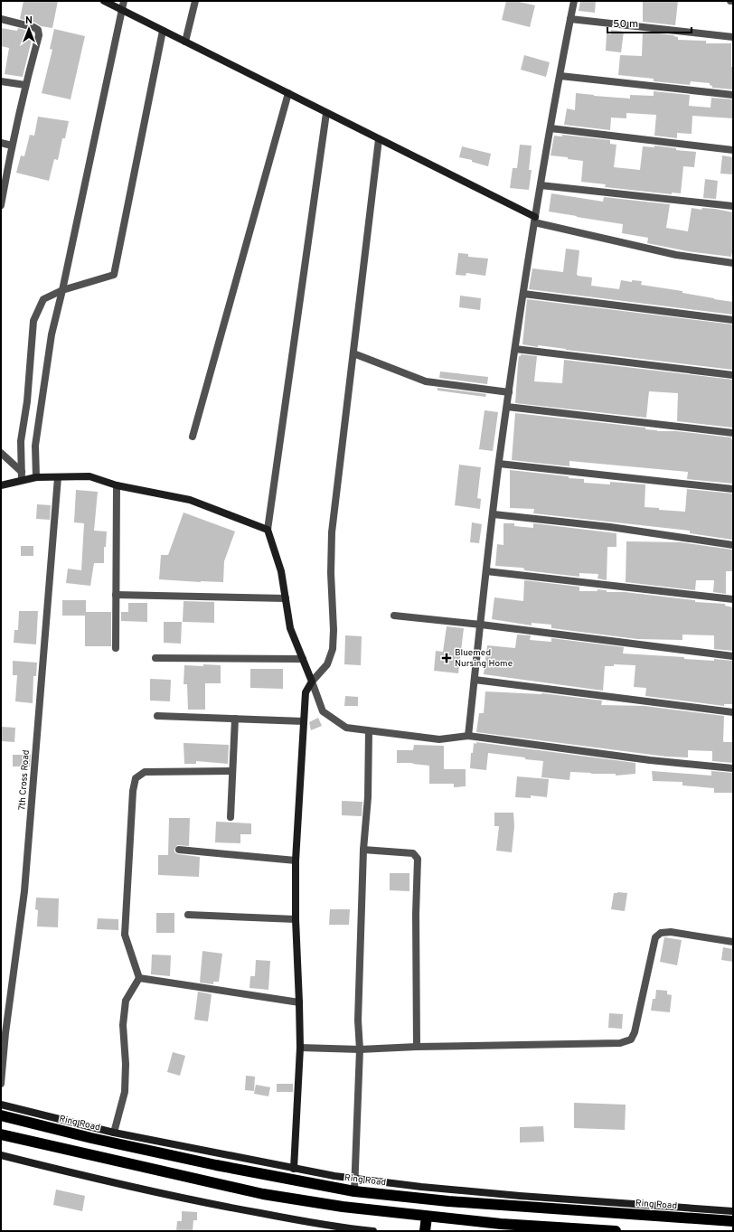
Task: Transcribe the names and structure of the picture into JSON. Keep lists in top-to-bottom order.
{
  "streets": {
    "highway": ["Ring Road"],
    "street": ["7th Cross Road"]
  },
  "places": {
    "health": ["Bluemed Nursing Home"]
  },
  "scale_bar": "50 m",
  "north": "top"
}
